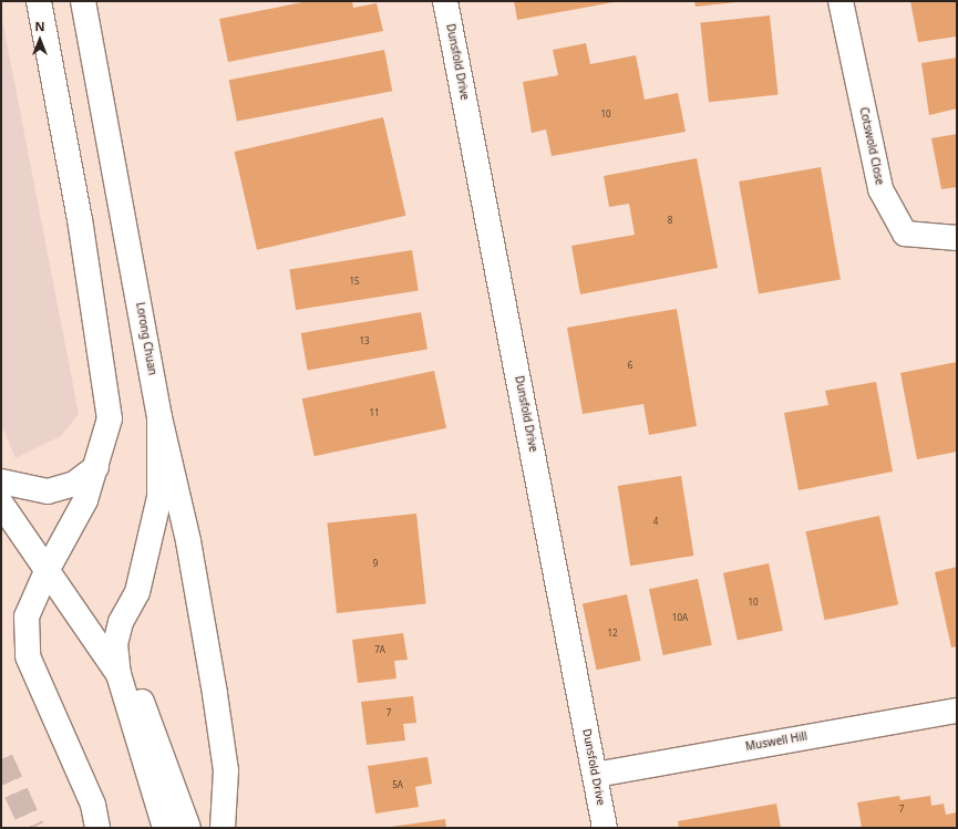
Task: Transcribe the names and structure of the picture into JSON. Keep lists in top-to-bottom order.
{
  "streets": {
    "main road": [
      "Dunsfold Drive",
      "Cotswold Close",
      "Lorong Chuan",
      "Muswell Hill"
    ]
  },
  "crossings": [
    ["Dunsfold Drive", "Muswell Hill"]
  ],
  "house_numbers": [
    "10",
    "8",
    "15",
    "13",
    "6",
    "11",
    "4",
    "9",
    "10",
    "10A",
    "12",
    "7A",
    "7",
    "5A",
    "7"
  ],
  "north": "top"
}
